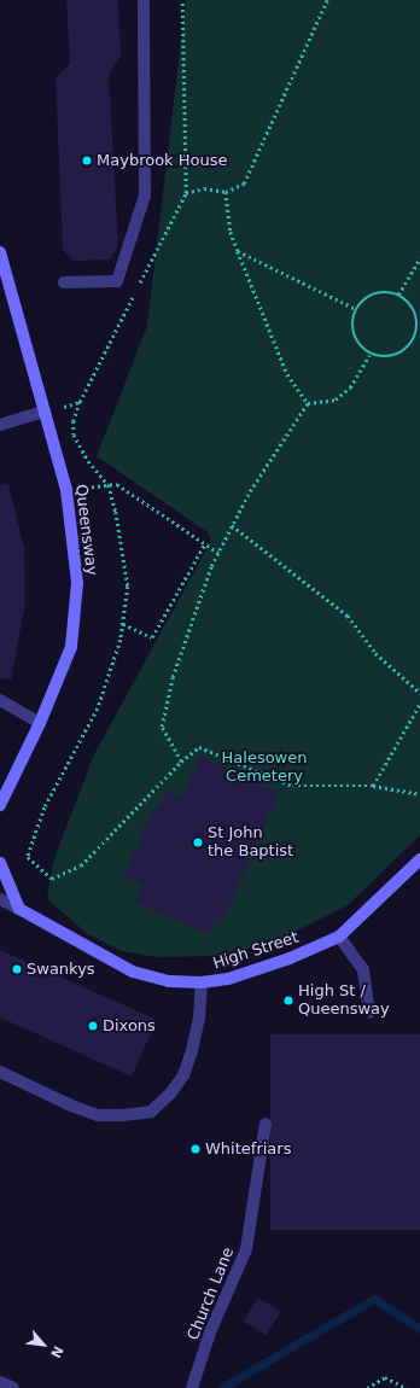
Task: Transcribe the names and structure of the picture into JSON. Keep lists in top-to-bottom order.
{
  "streets": {
    "main road": ["Queensway", "High Street"],
    "street": ["Church Lane"]
  },
  "parks": ["Halesowen Cemetery"],
  "places": [
    "Maybrook House",
    "St John the Baptist",
    "Swankys",
    "High St / Queensway",
    "Dixons",
    "Whitefriars"
  ],
  "north": "bottom right"
}
